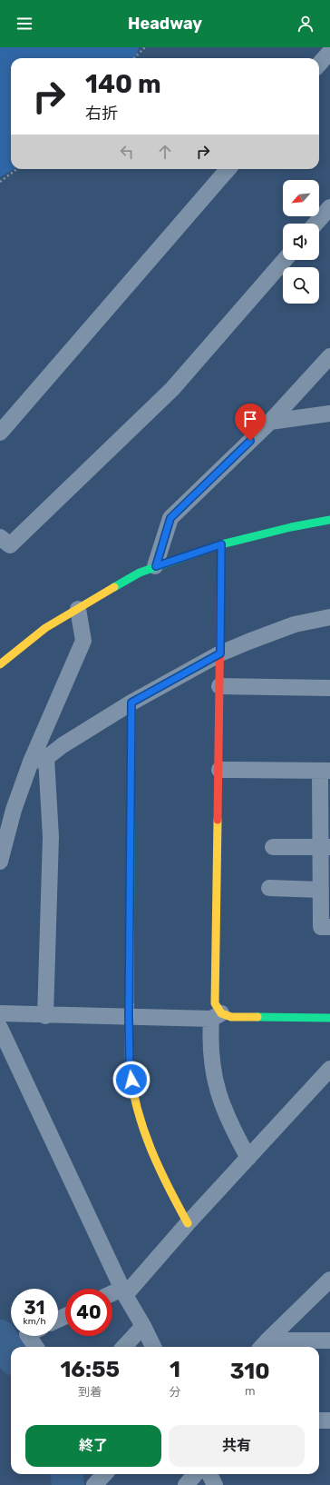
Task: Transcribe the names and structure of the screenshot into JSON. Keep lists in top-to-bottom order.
{
  "north": "bottom left",
  "page": {
    "header": "Headway",
    "turn": ["140 m", "右折"],
    "speed": "31 km/h",
    "limit": "40",
    "eta": [
      "16:55",
      "到着",
      "1",
      "分",
      "310",
      "m"
    ],
    "buttons": ["終了", "共有"]
  }
}
